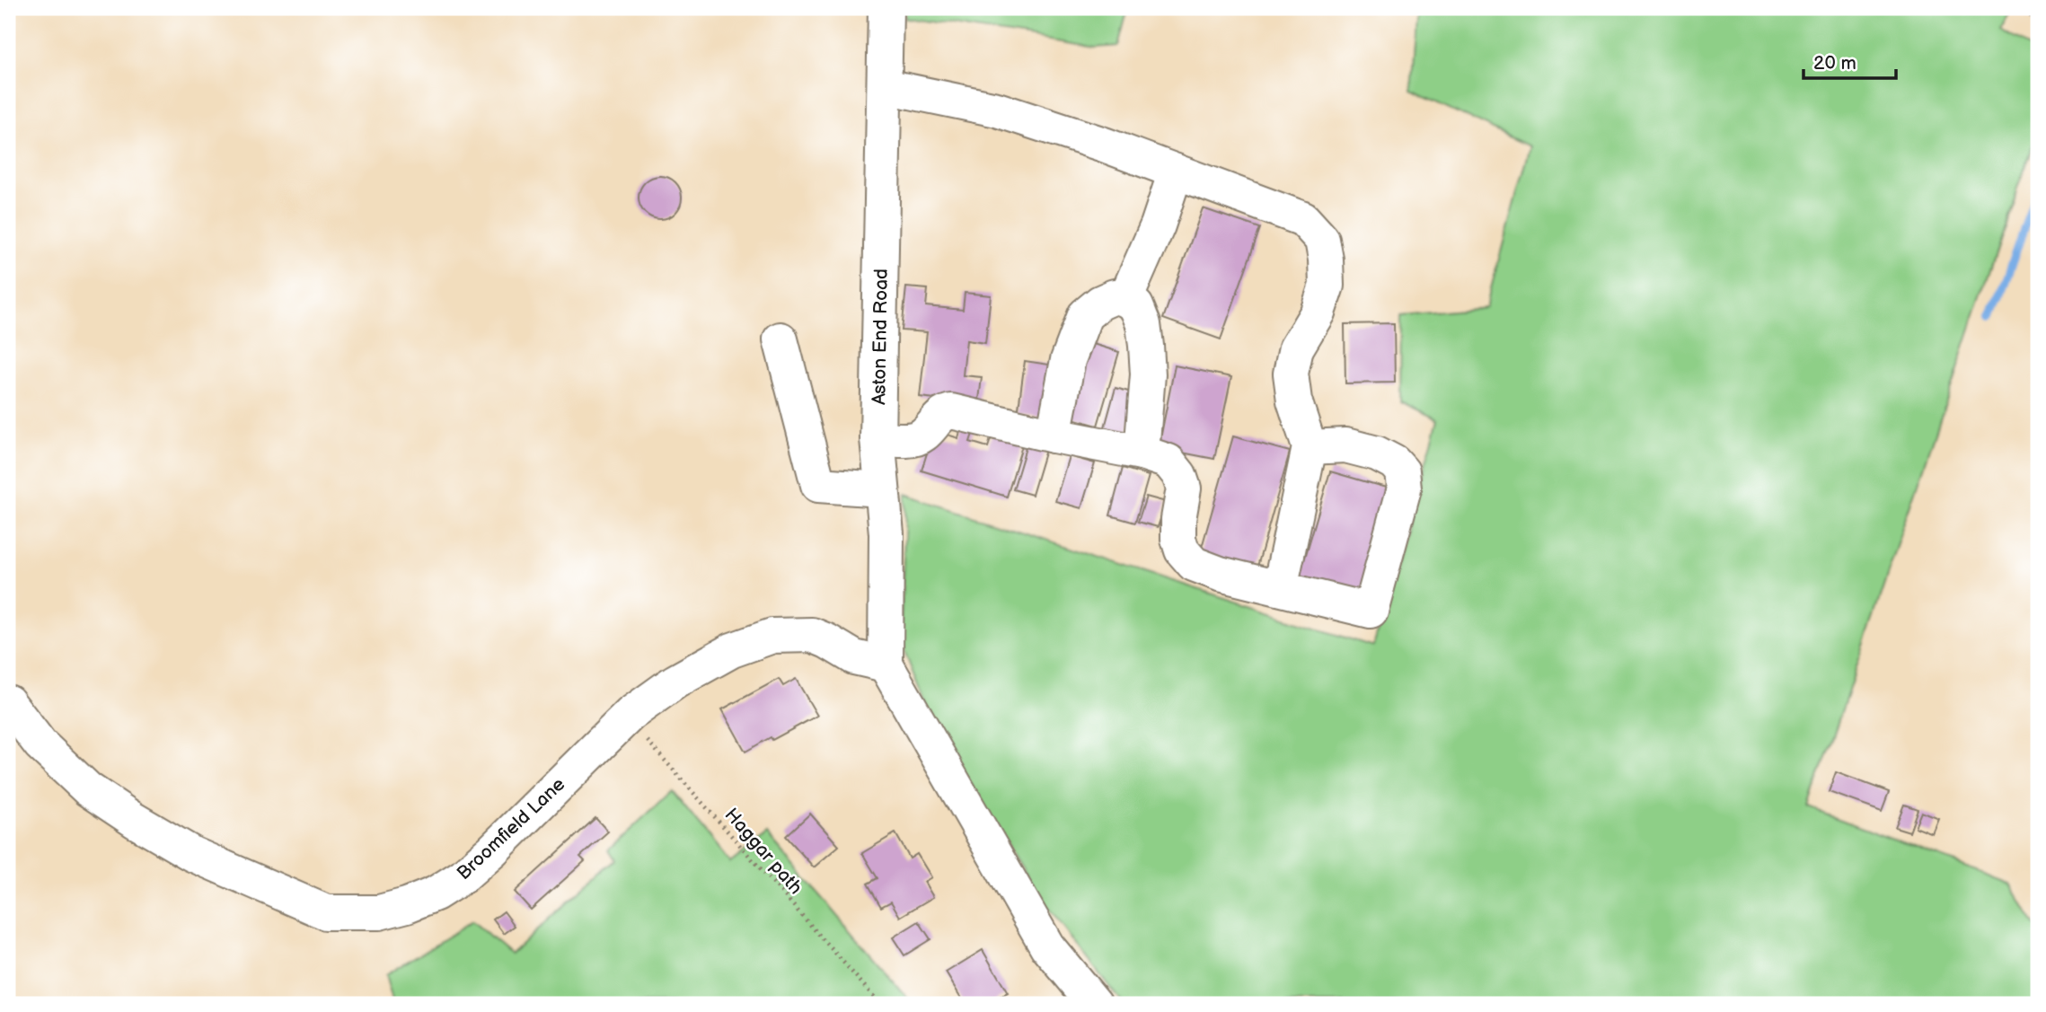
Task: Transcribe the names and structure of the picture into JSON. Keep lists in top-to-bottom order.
{
  "streets": {
    "street": ["Aston End Road", "Broomfield Lane"],
    "path": ["Haggar path"]
  },
  "crossings": [
    ["Aston End Road", "Broomfield Lane"],
    ["Broomfield Lane", "Haggar path"]
  ],
  "scale_bar": "20 m"
}
